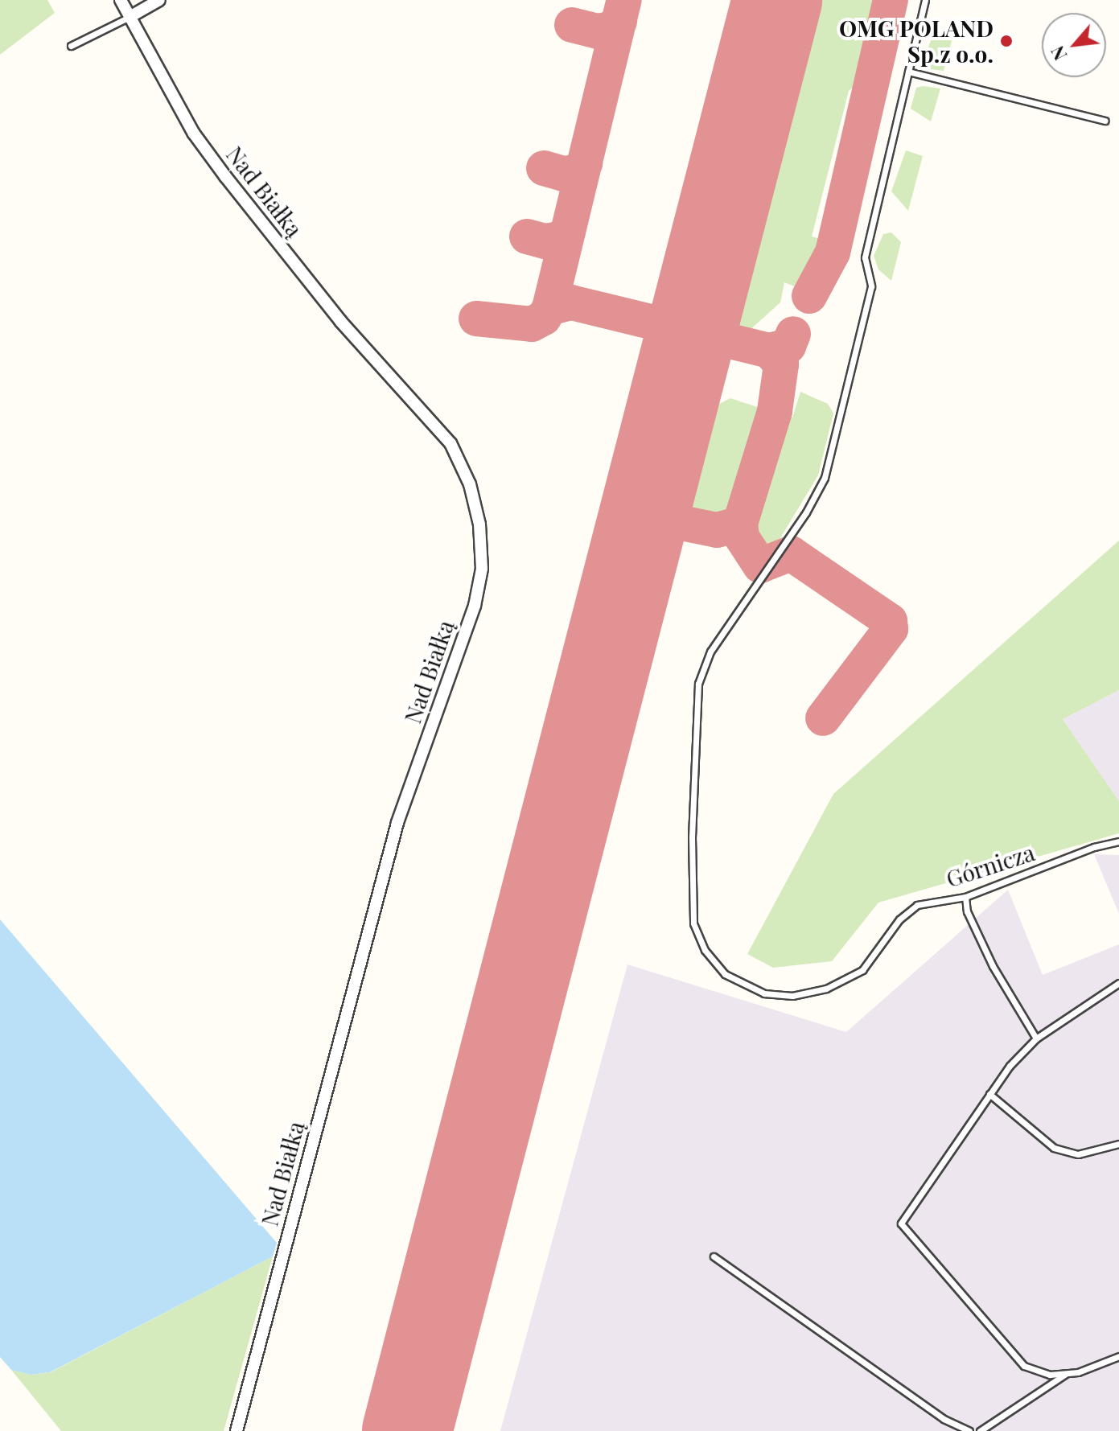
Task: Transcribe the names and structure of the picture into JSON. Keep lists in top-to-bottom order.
{
  "streets": {
    "street": ["Nad Białką"],
    "lane": ["Górnicza"]
  },
  "places": ["OMG POLAND Sp.z o.o."],
  "north": "bottom left"
}
